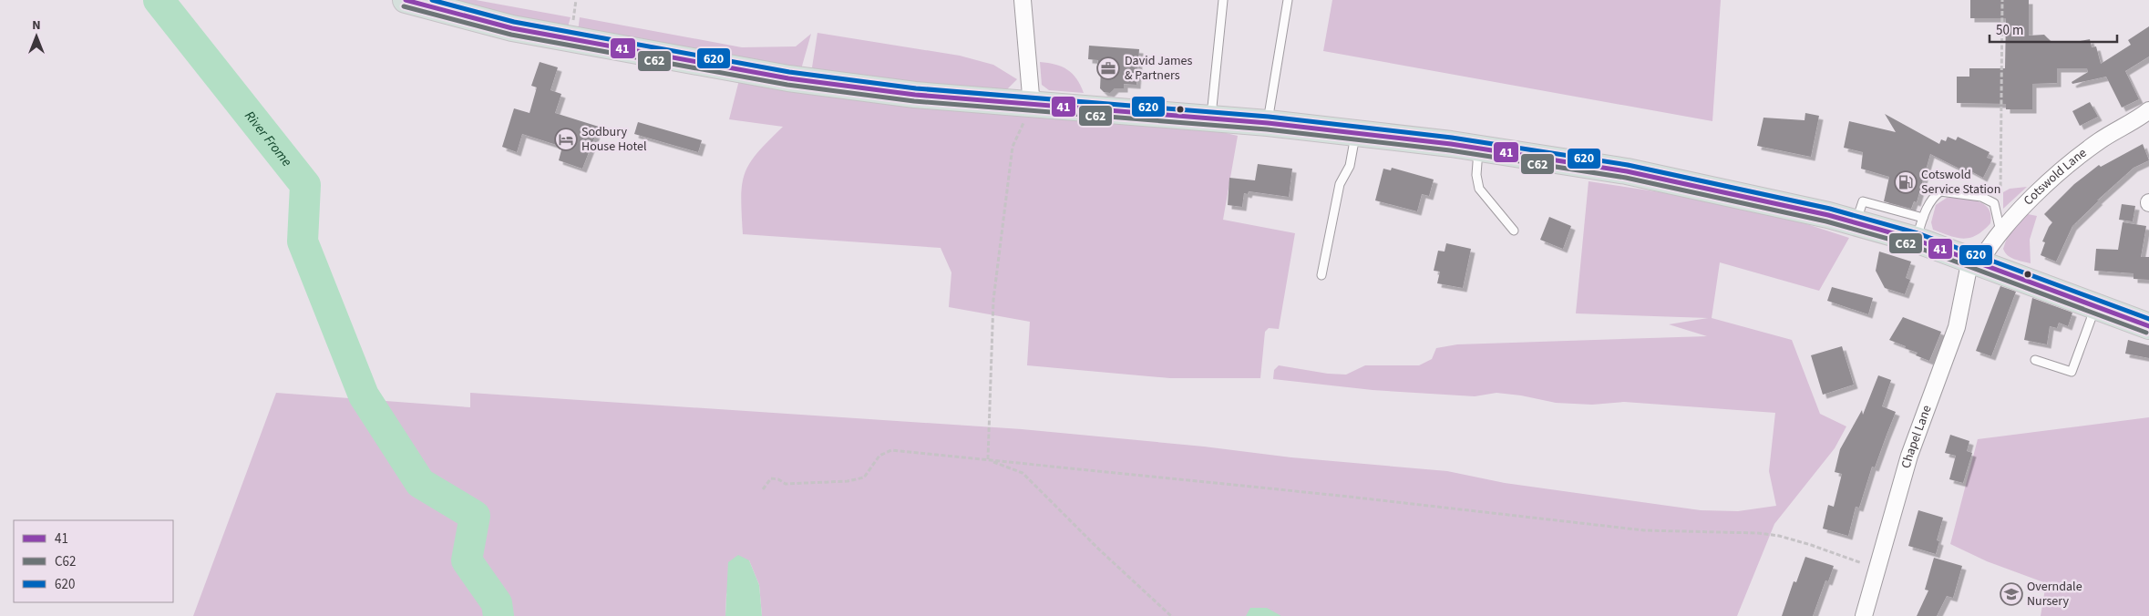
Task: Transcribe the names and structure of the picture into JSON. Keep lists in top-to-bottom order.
{
  "streets": {
    "street": ["Cotswold Lane", "Chapel Lane"]
  },
  "crossings": [
    ["Cotswold Lane", "Chapel Lane"]
  ],
  "water": ["River Frome"],
  "places": {
    "office": ["David James & Partners"],
    "hotel": ["Sodbury House Hotel"],
    "fuel station": ["Cotswold Service Station"],
    "school or university": ["Overndale Nursery"]
  },
  "lines": ["transit line 41", "transit line 620", "transit line C62"],
  "legend": ["41", "C62", "620"],
  "scale_bar": "50 m",
  "north": "top"
}
